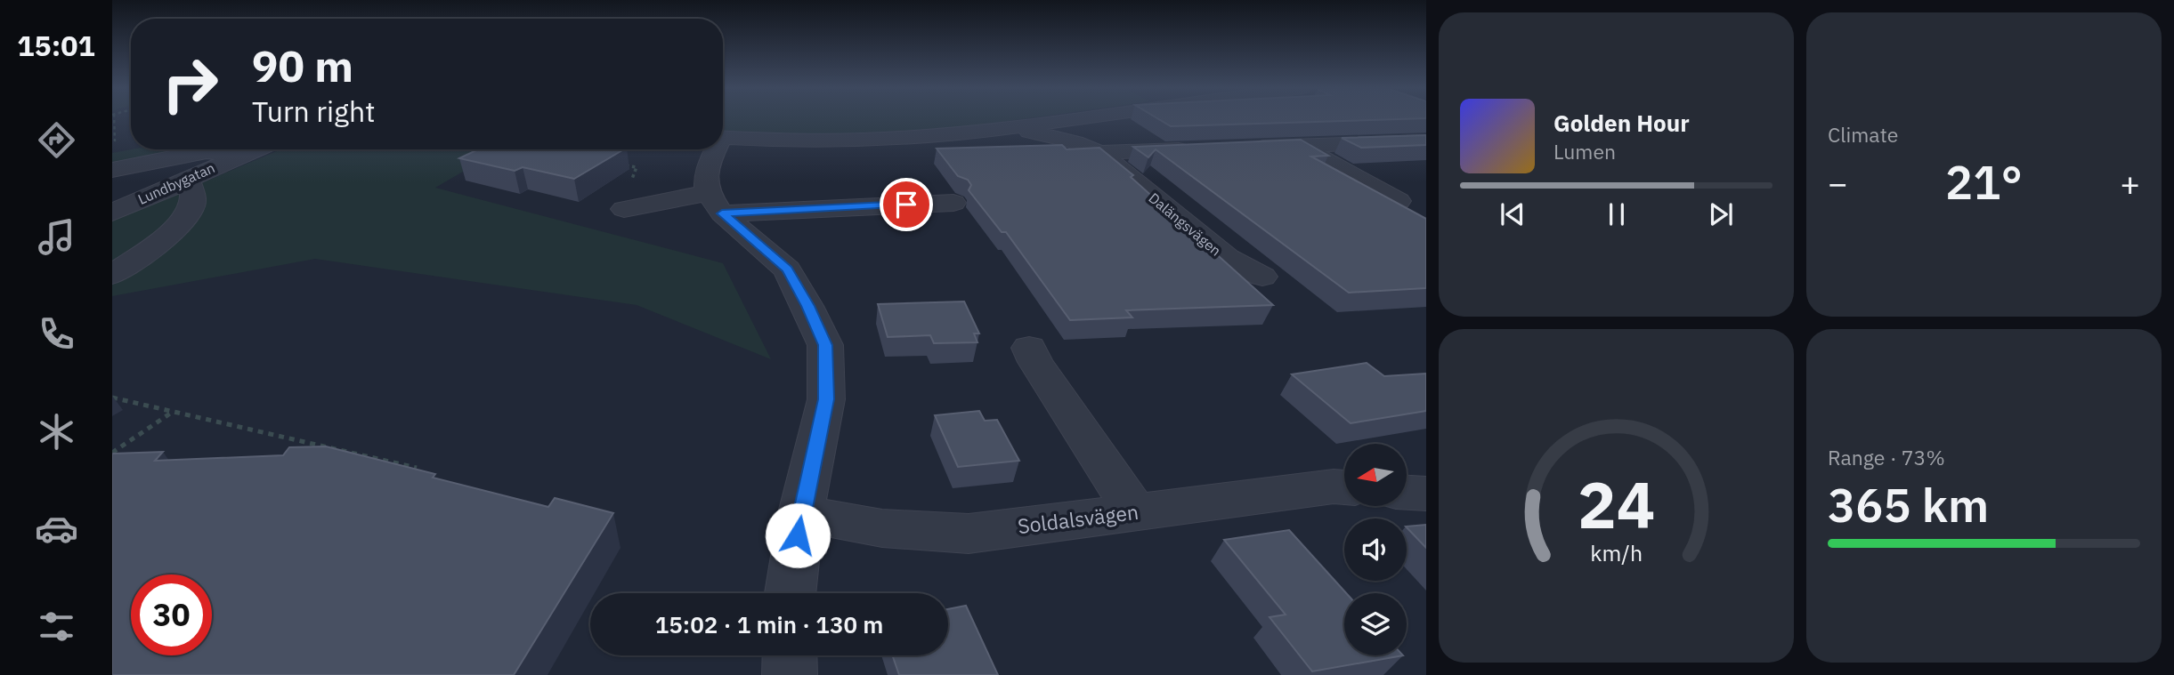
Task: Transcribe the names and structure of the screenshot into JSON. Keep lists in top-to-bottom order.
{
  "streets": {
    "street": ["Lundbygatan", "Dalängsvägen", "Soldalsvägen"]
  },
  "north": "left",
  "page": {
    "tabs": "15:01",
    "tile": [
      "Climate",
      ["Range · 73%", "365 km"]
    ],
    "turn": ["90 m", "Turn right"],
    "song": ["Golden Hour", "Lumen"],
    "heat": ["−", "21°", "+"],
    "limit": "30",
    "trip": "15:02 · 1 min · 130 m",
    "gauge": ["24", "km/h"]
  }
}
